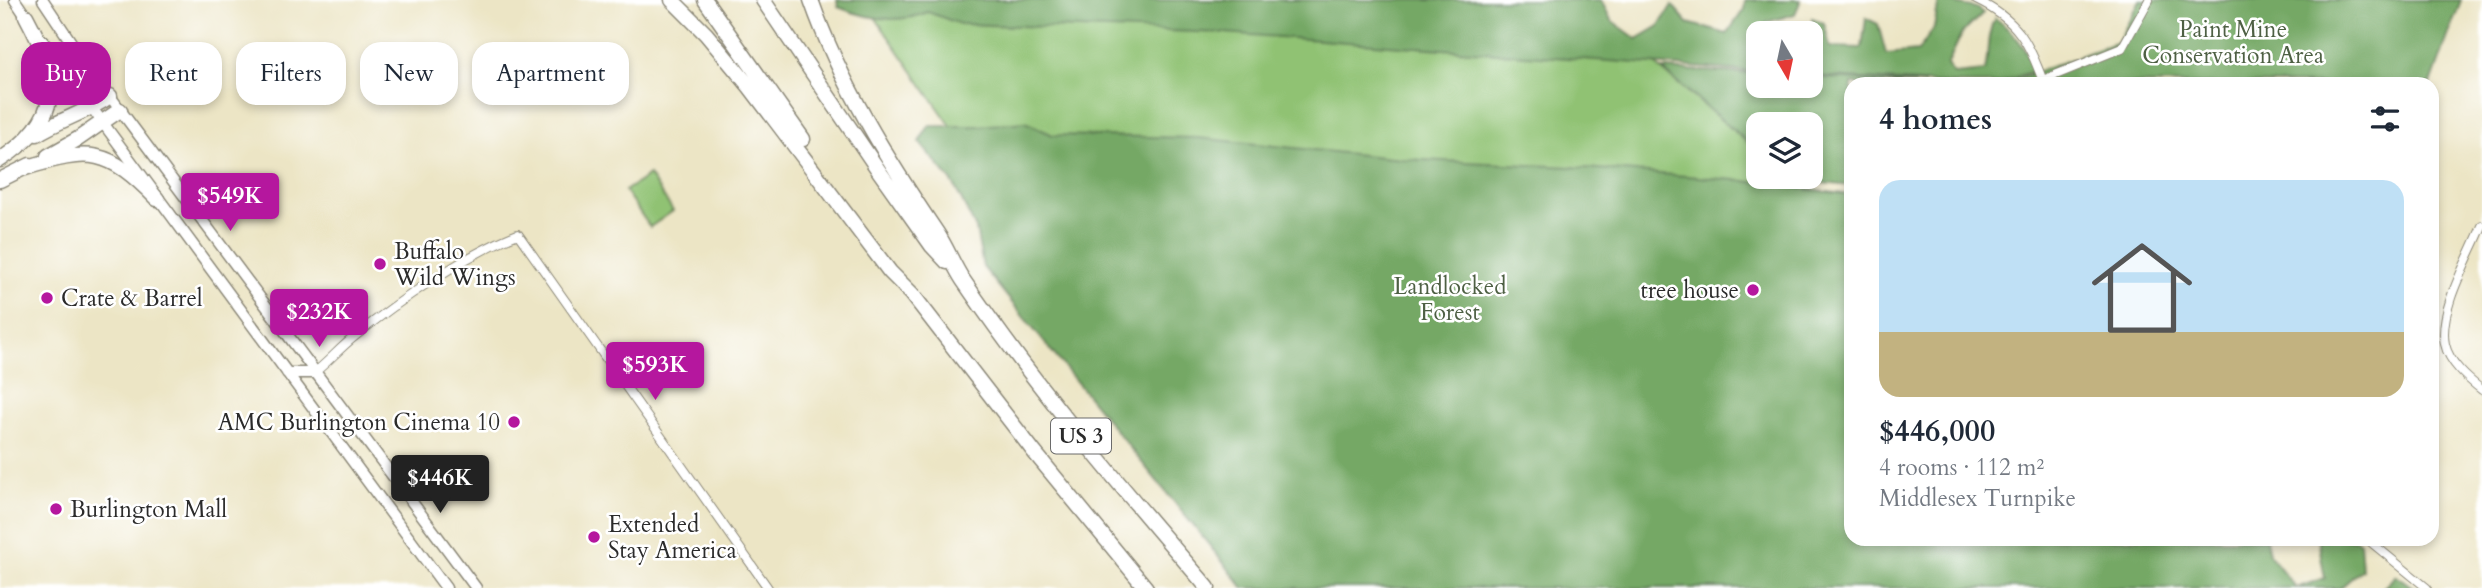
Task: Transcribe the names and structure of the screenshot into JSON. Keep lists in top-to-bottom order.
{
  "streets": {
    "highway": ["US 3"]
  },
  "parks": ["Paint Mine Conservation Area", "Landlocked Forest"],
  "places": [
    "Buffalo Wild Wings",
    "tree house",
    "Crate & Barrel",
    "AMC Burlington Cinema 10",
    "Burlington Mall",
    "Extended Stay America"
  ],
  "north": "bottom",
  "page": {
    "chip": [
      "Buy",
      "Rent",
      "Filters",
      "New",
      "Apartment"
    ],
    "heading": "4 homes",
    "list": [
      {
        "name": "$446,000",
        "note": "4 rooms · 112 m² · Middlesex Turnpike"
      }
    ],
    "price": [
      "$549K",
      "$232K",
      "$593K",
      "$446K"
    ]
  }
}
